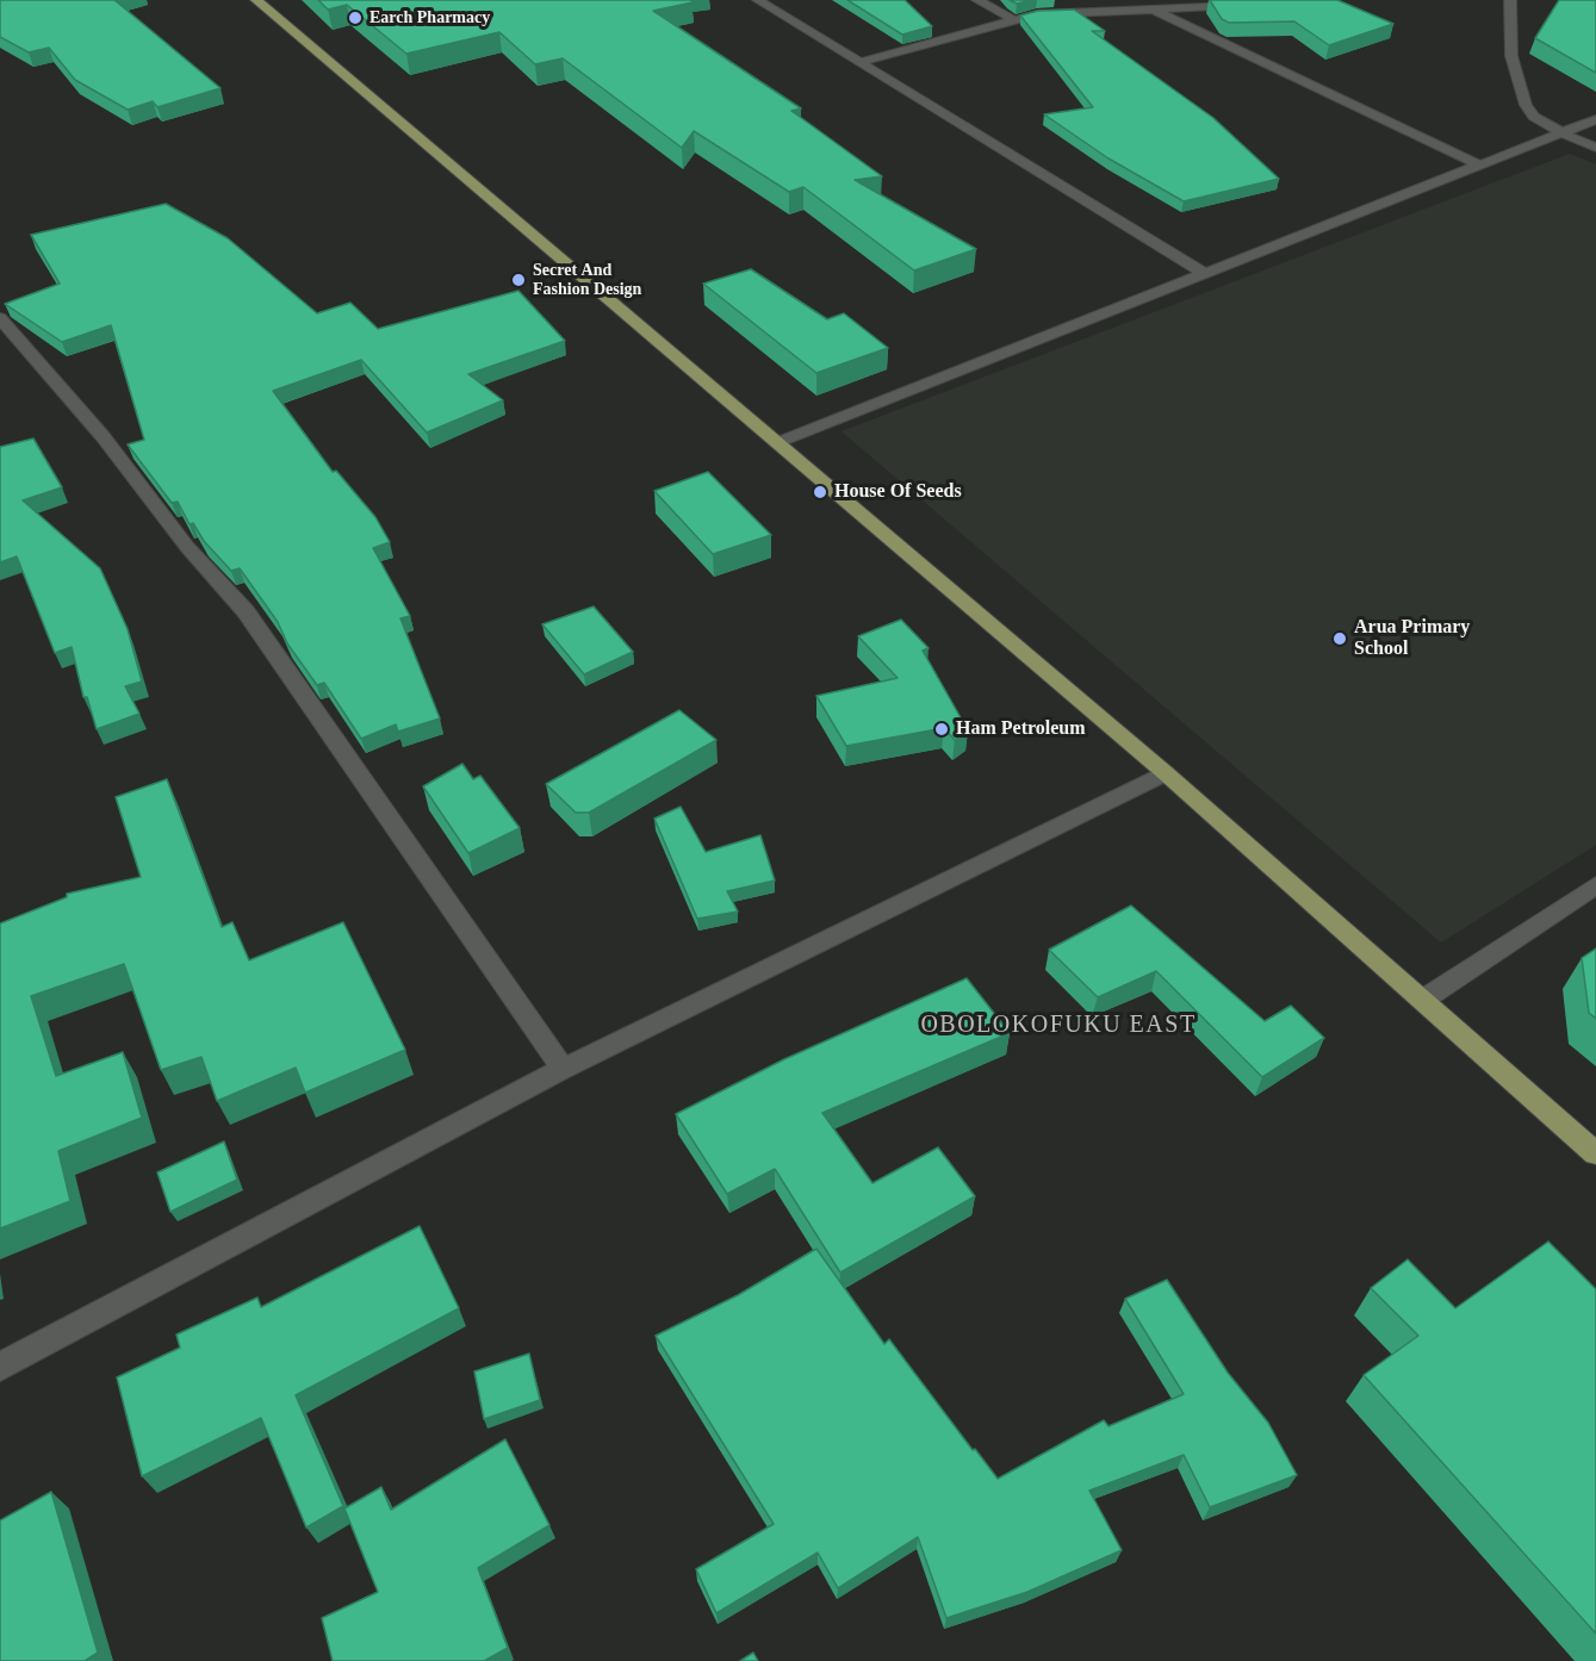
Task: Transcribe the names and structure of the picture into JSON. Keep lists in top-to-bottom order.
{
  "districts": ["OBOLOKOFUKU EAST"],
  "places": [
    "Earch Pharmacy",
    "Secret And Fashion Design",
    "House Of Seeds",
    "Arua Primary School",
    "Ham Petroleum"
  ]
}
